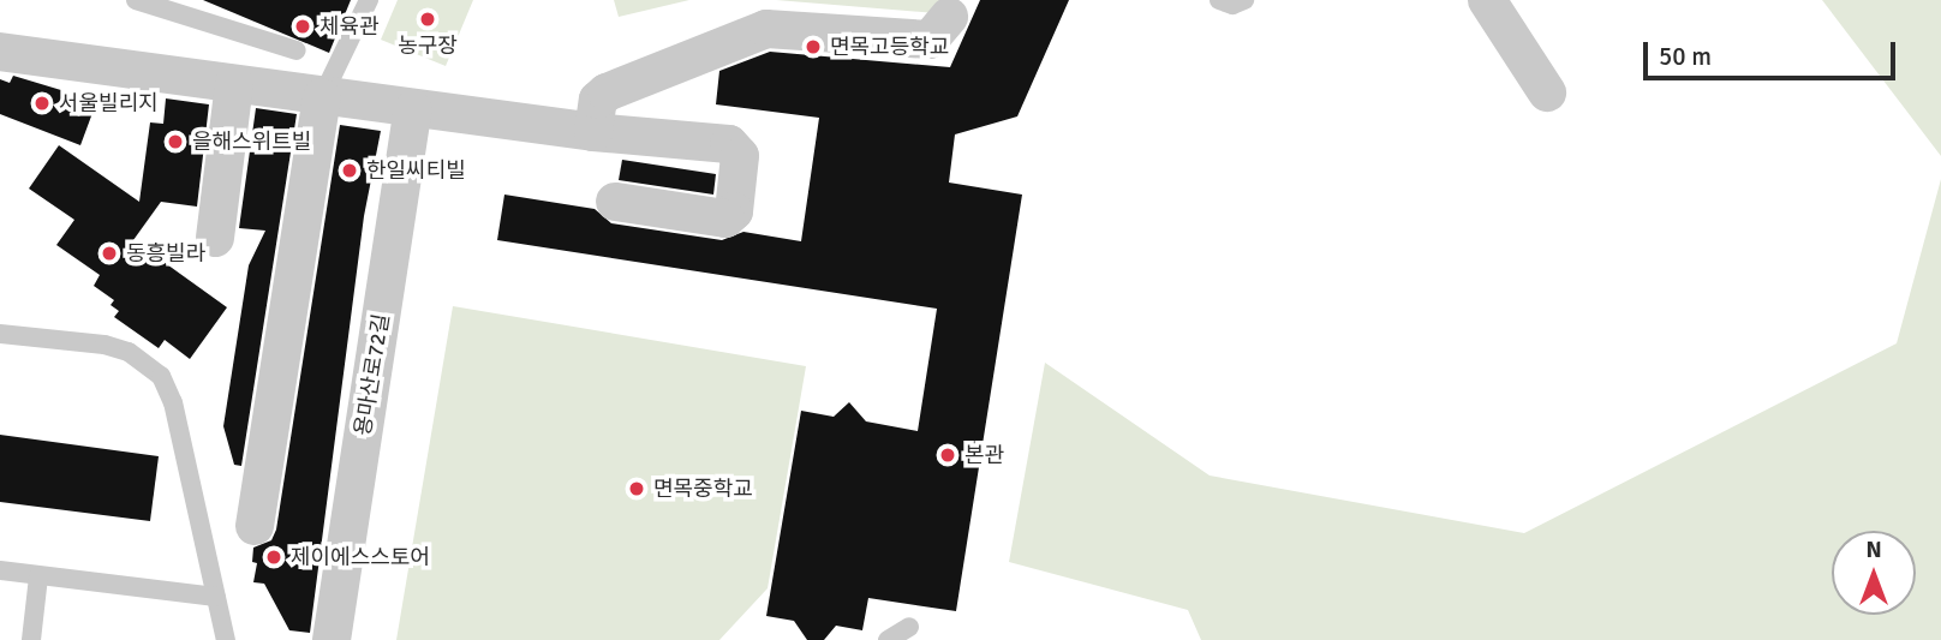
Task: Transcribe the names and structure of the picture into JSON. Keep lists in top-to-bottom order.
{
  "streets": {
    "street": ["용마산로72길"]
  },
  "places": [
    "농구장",
    "체육관",
    "면목고등학교",
    "서울빌리지",
    "을해스위트빌",
    "한일씨티빌",
    "동흥빌라",
    "본관",
    "면목중학교",
    "제이에스스토어"
  ],
  "scale_bar": "50 m",
  "north": "top"
}
